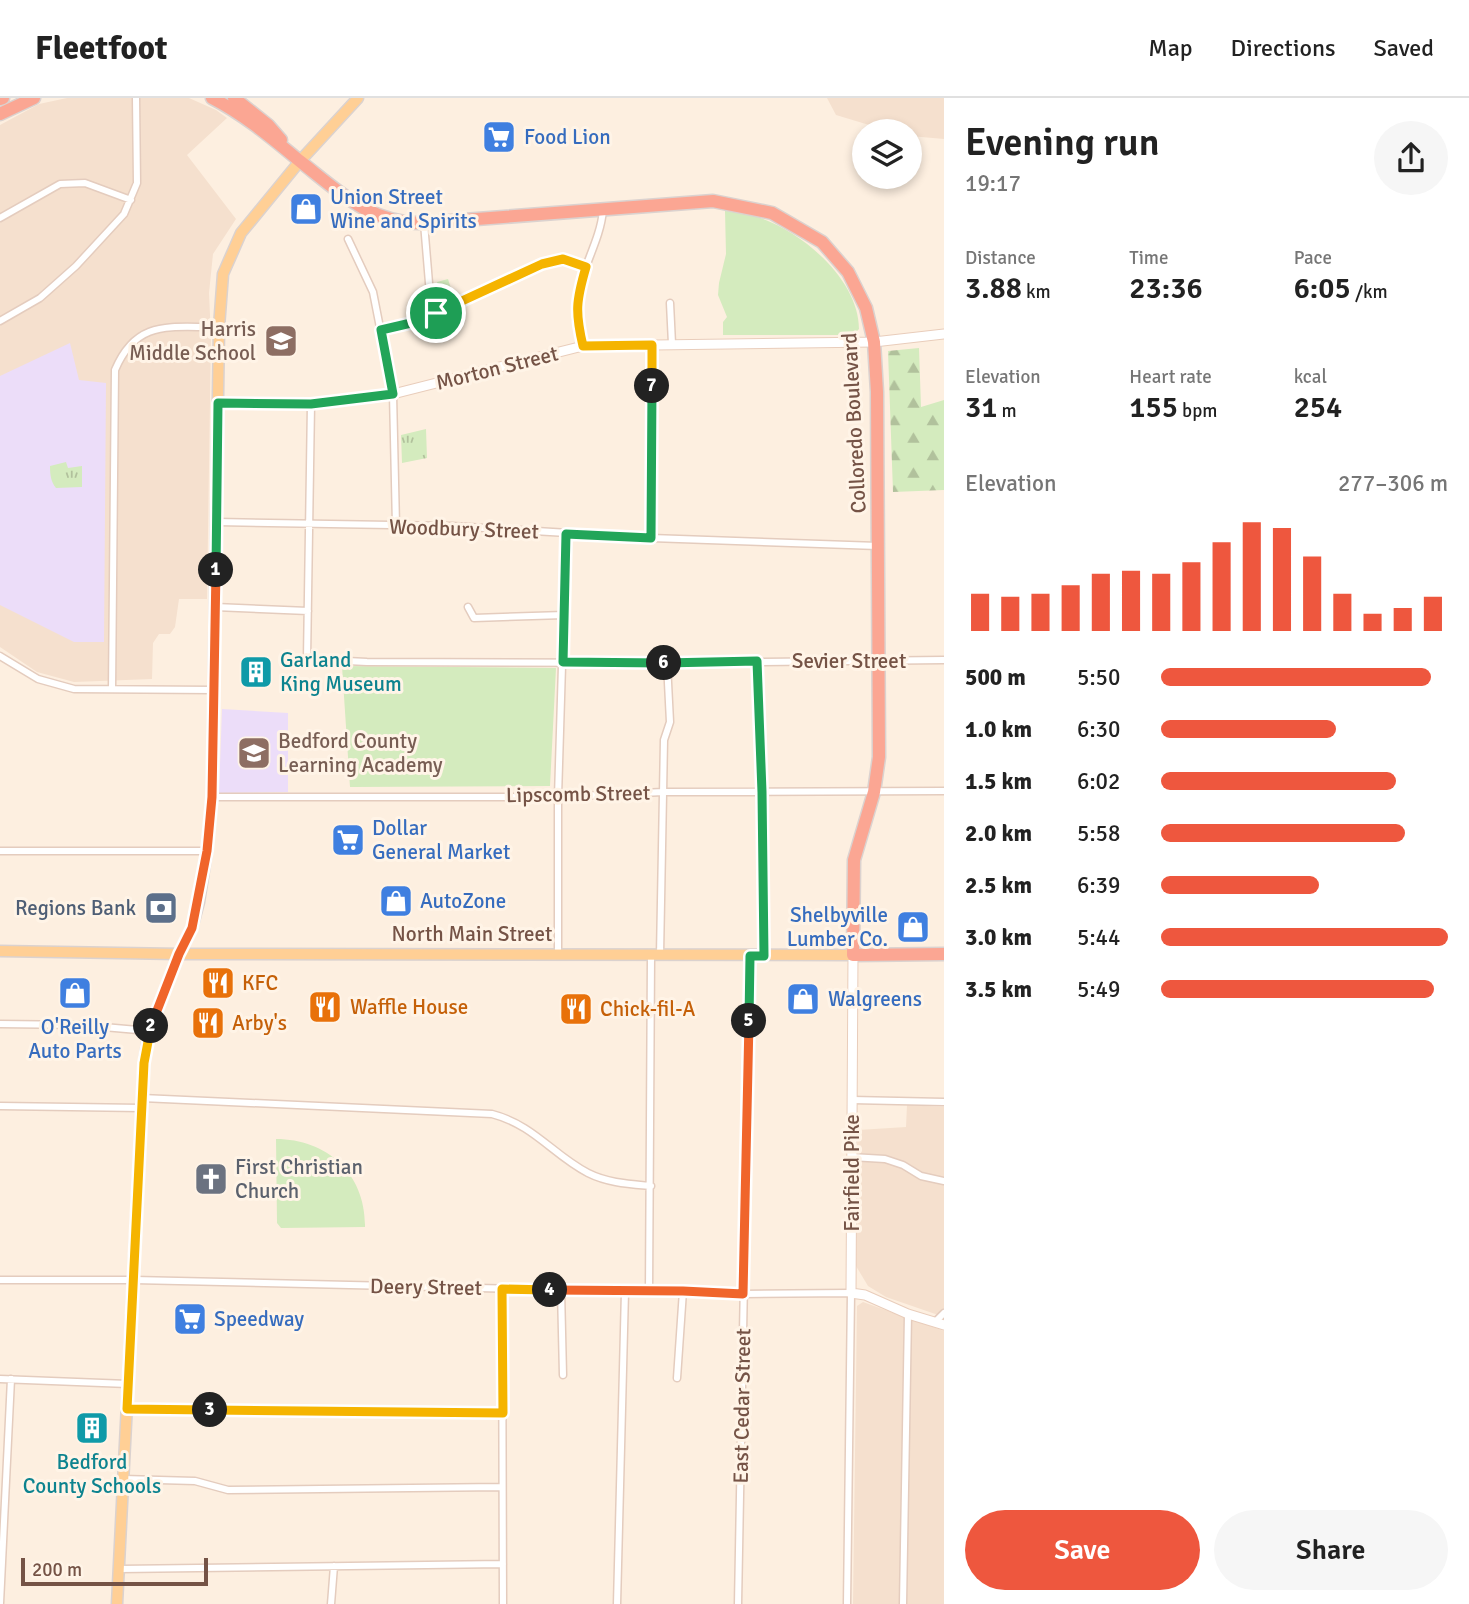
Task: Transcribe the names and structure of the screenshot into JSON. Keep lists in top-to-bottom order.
{
  "streets": {
    "highway": ["Colloredo Boulevard", "North Main Street"],
    "street": [
      "Morton Street",
      "Woodbury Street",
      "Sevier Street",
      "Lipscomb Street",
      "Fairfield Pike",
      "Deery Street",
      "East Cedar Street"
    ]
  },
  "crossings": [
    ["Morton Street", "Colloredo Boulevard"],
    ["Colloredo Boulevard", "Woodbury Street"],
    ["Colloredo Boulevard", "Sevier Street"],
    ["Colloredo Boulevard", "Lipscomb Street"],
    ["Colloredo Boulevard", "North Main Street"],
    ["Colloredo Boulevard", "Fairfield Pike"],
    ["North Main Street", "Fairfield Pike"],
    ["North Main Street", "East Cedar Street"],
    ["Fairfield Pike", "Deery Street"],
    ["Deery Street", "East Cedar Street"]
  ],
  "places": {
    "supermarket": ["Food Lion", "Dollar General Market", "Speedway"],
    "shop": [
      "Union Street Wine and Spirits",
      "AutoZone",
      "Shelbyville Lumber Co.",
      "O'Reilly Auto Parts",
      "Walgreens"
    ],
    "school or university": ["Harris Middle School", "Bedford County Learning Academy"],
    "building": ["Garland King Museum", "Bedford County Schools"],
    "bank": ["Regions Bank"],
    "restaurant": [
      "KFC",
      "Waffle House",
      "Chick-fil-A",
      "Arby's"
    ],
    "church": ["First Christian Church"]
  },
  "scale_bar": "200 m",
  "page": {
    "header": "Fleetfoot",
    "nav": ["Map", "Directions", "Saved"],
    "heading": ["Evening run", "19:17"],
    "stats": [
      ["Distance", "3.88 km"],
      ["Time", "23:36"],
      ["Pace", "6:05 /km"],
      ["Elevation", "31 m"],
      ["Heart rate", "155 bpm"],
      ["kcal", "254"]
    ],
    "pins": [
      "7",
      "1",
      "6",
      "5",
      "2",
      "4",
      "3"
    ],
    "chart": ["Elevation", "277–306 m"],
    "list": [
      {
        "name": "500 m",
        "note": "5:50"
      },
      {
        "name": "1.0 km",
        "note": "6:30"
      },
      {
        "name": "1.5 km",
        "note": "6:02"
      },
      {
        "name": "2.0 km",
        "note": "5:58"
      },
      {
        "name": "2.5 km",
        "note": "6:39"
      },
      {
        "name": "3.0 km",
        "note": "5:44"
      },
      {
        "name": "3.5 km",
        "note": "5:49"
      }
    ],
    "buttons": ["Save", "Share"],
    "scale": "200 m"
  }
}
